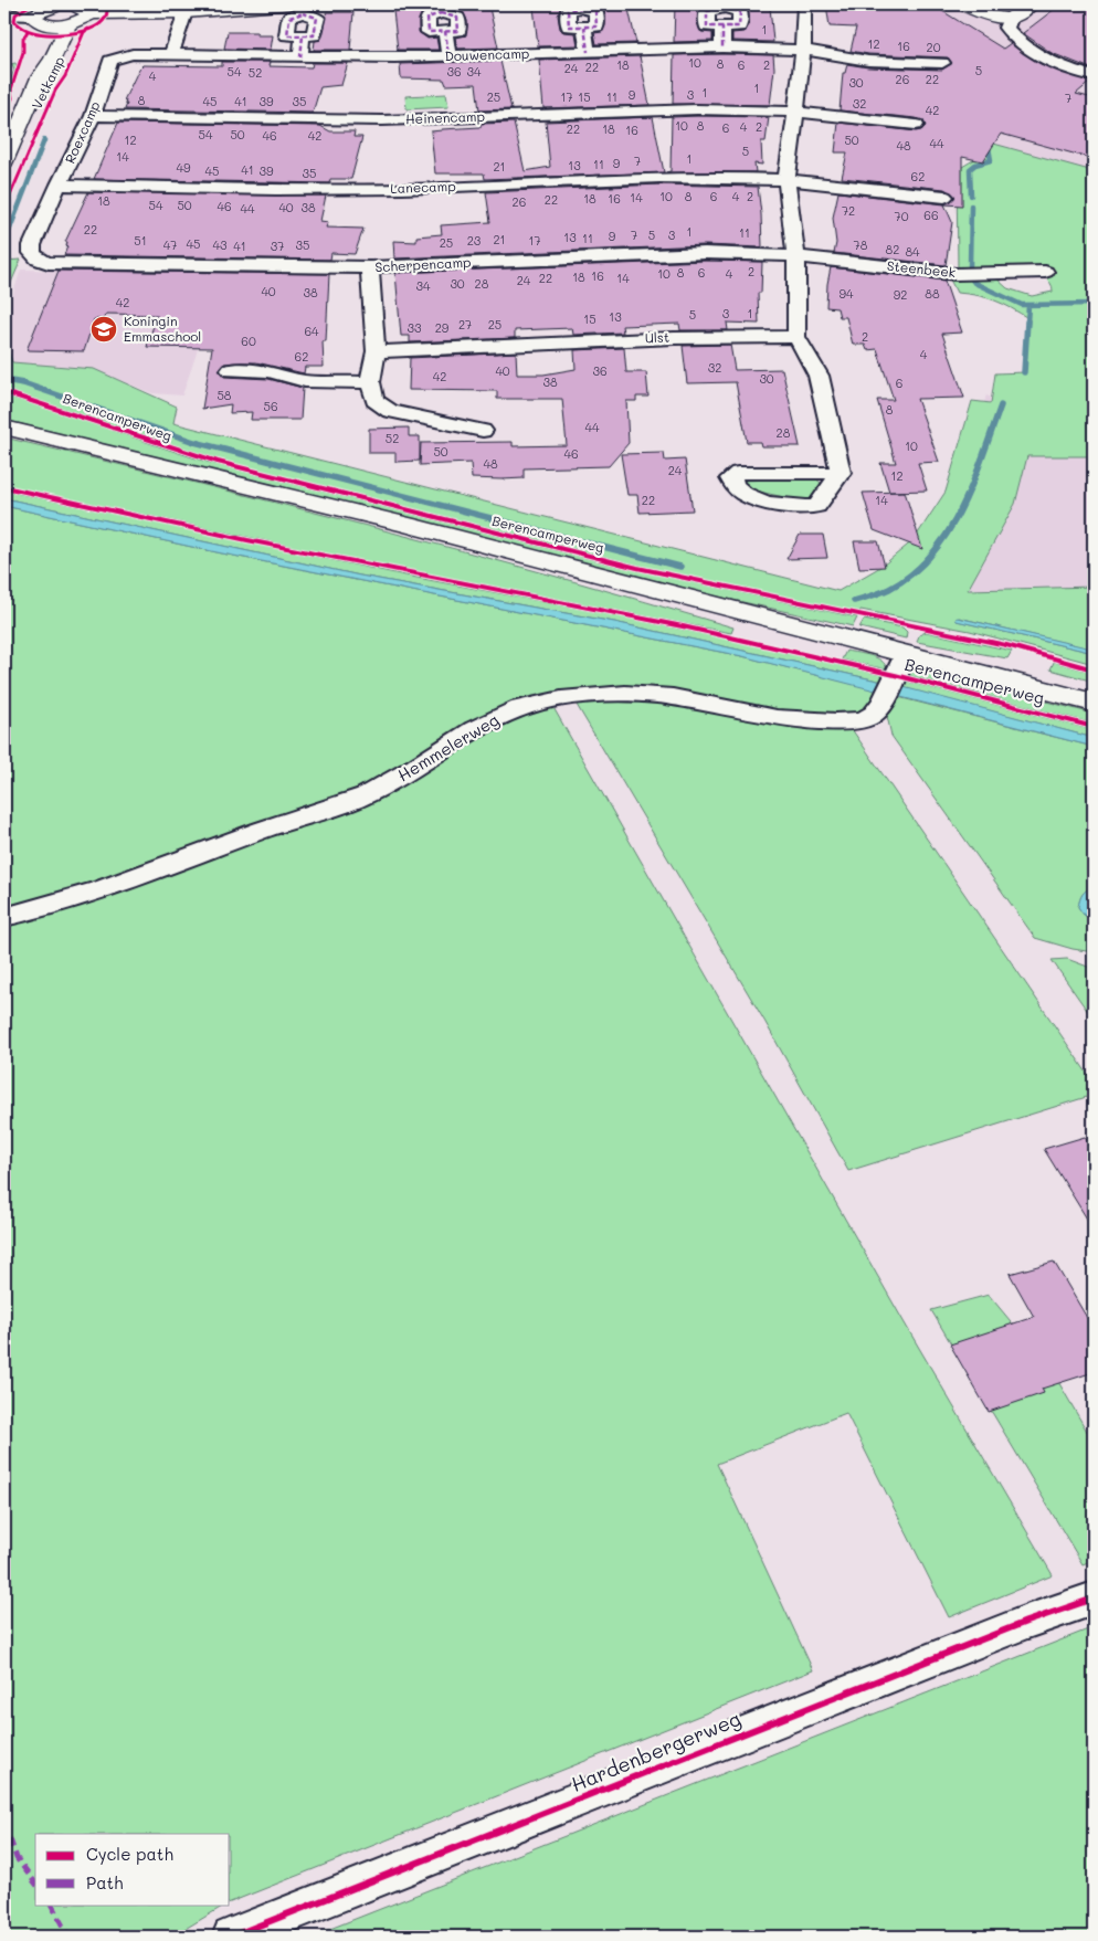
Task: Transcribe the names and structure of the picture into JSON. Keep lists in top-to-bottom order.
{
  "streets": {
    "street": [
      "Douwencamp",
      "Vetkamp",
      "Heinencamp",
      "Roexcamp",
      "Lanecamp",
      "Scherpencamp",
      "Steenbeek",
      "Ulst",
      "Berencamperweg",
      "Hemmelerweg",
      "Hardenbergerweg"
    ]
  },
  "crossings": [
    ["Douwencamp", "Roexcamp"],
    ["Heinencamp", "Roexcamp"],
    ["Roexcamp", "Lanecamp"],
    ["Roexcamp", "Scherpencamp"],
    ["Scherpencamp", "Steenbeek"],
    ["Berencamperweg", "Hemmelerweg"]
  ],
  "places": {
    "school or university": ["Koningin Emmaschool"]
  },
  "house_numbers": [
    "1",
    "12",
    "16",
    "20",
    "10",
    "8",
    "18",
    "6",
    "2",
    "22",
    "24",
    "5",
    "54",
    "36",
    "34",
    "52",
    "4",
    "26",
    "22",
    "30",
    "1",
    "1",
    "9",
    "3",
    "25",
    "17",
    "15",
    "11",
    "7",
    "8",
    "45",
    "41",
    "39",
    "35",
    "32",
    "42",
    "10",
    "8",
    "4",
    "2",
    "6",
    "22",
    "18",
    "16",
    "54",
    "50",
    "46",
    "42",
    "12",
    "50",
    "44",
    "48",
    "5",
    "14",
    "1",
    "7",
    "9",
    "11",
    "13",
    "21",
    "49",
    "41",
    "45",
    "39",
    "35",
    "62",
    "10",
    "8",
    "6",
    "4",
    "2",
    "14",
    "18",
    "16",
    "22",
    "18",
    "26",
    "54",
    "50",
    "46",
    "40",
    "38",
    "44",
    "72",
    "66",
    "70",
    "22",
    "1",
    "11",
    "7",
    "5",
    "3",
    "9",
    "13",
    "11",
    "21",
    "51",
    "23",
    "17",
    "25",
    "45",
    "47",
    "43",
    "35",
    "78",
    "41",
    "37",
    "82",
    "84",
    "2",
    "8",
    "6",
    "10",
    "4",
    "16",
    "18",
    "22",
    "14",
    "24",
    "30",
    "28",
    "34",
    "40",
    "38",
    "94",
    "88",
    "92",
    "42",
    "3",
    "1",
    "5",
    "13",
    "15",
    "27",
    "25",
    "33",
    "29",
    "64",
    "2",
    "60",
    "4",
    "62",
    "32",
    "40",
    "36",
    "42",
    "30",
    "38",
    "6",
    "58",
    "56",
    "8",
    "44",
    "28",
    "52",
    "10",
    "50",
    "46",
    "48",
    "24",
    "12",
    "22",
    "14"
  ],
  "legend": ["Cycle path", "Path"]
}
